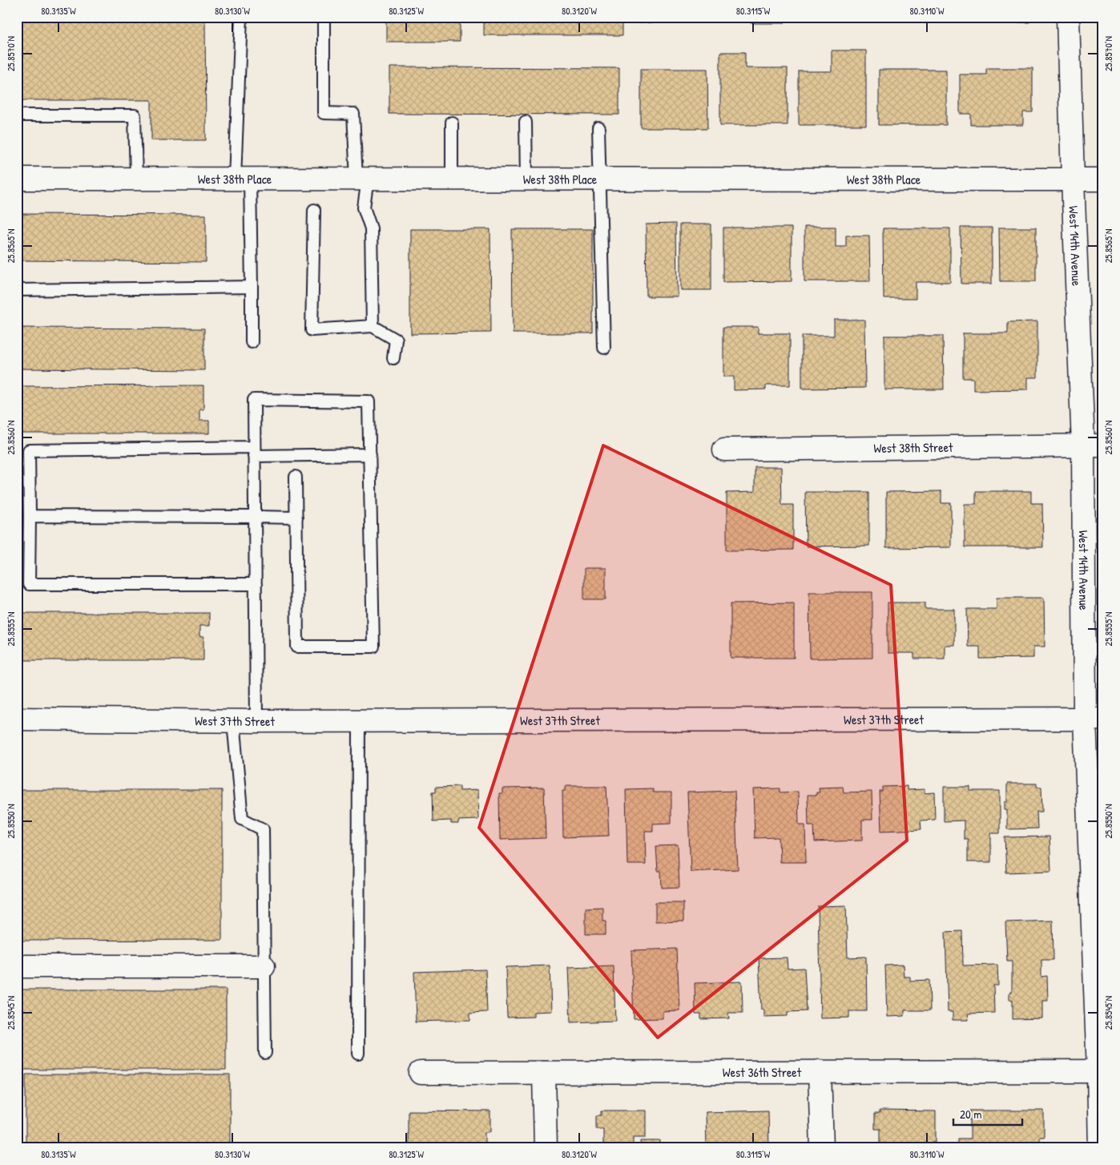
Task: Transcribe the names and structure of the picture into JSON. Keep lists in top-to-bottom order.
{
  "streets": {
    "street": [
      "West 38th Place",
      "West 14th Avenue",
      "West 38th Street",
      "West 37th Street",
      "West 36th Street"
    ]
  },
  "crossings": [
    ["West 38th Place", "West 14th Avenue"],
    ["West 14th Avenue", "West 38th Street"],
    ["West 14th Avenue", "West 37th Street"],
    ["West 14th Avenue", "West 36th Street"]
  ],
  "scale_bar": "20 m",
  "coordinates": [
    "80.3135°W",
    "80.3130°W",
    "80.3125°W",
    "80.3120°W",
    "80.3115°W",
    "80.3110°W",
    "25.8570°N",
    "25.8565°N",
    "25.8560°N",
    "25.8555°N",
    "25.8550°N",
    "25.8545°N"
  ]
}
